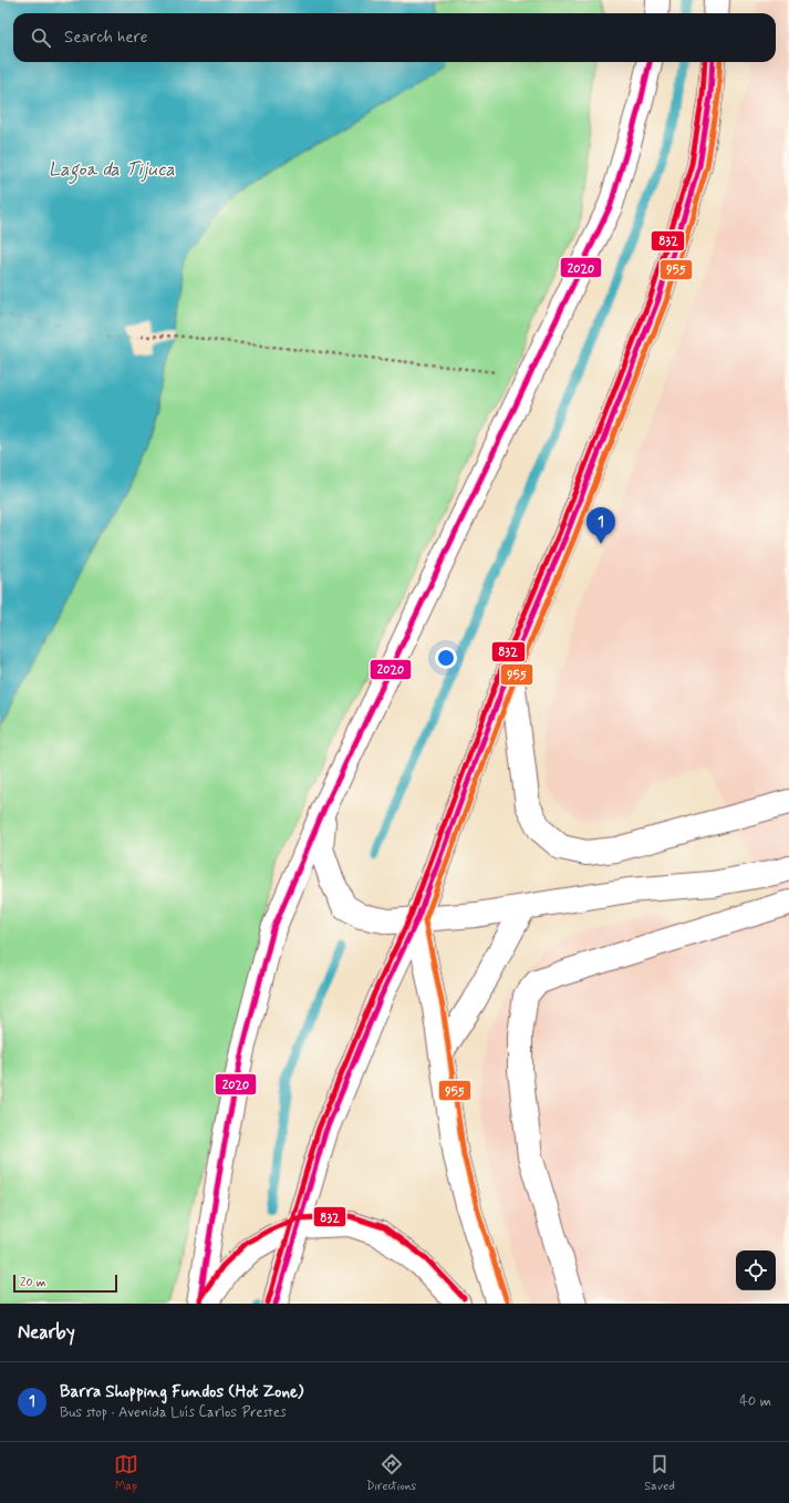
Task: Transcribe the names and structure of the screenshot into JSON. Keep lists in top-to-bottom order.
{
  "water": ["Lagoa da Tijuca"],
  "lines": ["transit line 2020", "transit line 955", "transit line 832"],
  "scale_bar": "20 m",
  "page": {
    "search": "Search here",
    "pins": "1",
    "scale": "20 m",
    "heading": "Nearby",
    "list": [
      {
        "mark": "1",
        "name": "Barra Shopping Fundos (Hot Zone)",
        "note": "Bus stop · Avenida Luís Carlos Prestes",
        "value": "40 m"
      }
    ],
    "nav": ["Map", "Directions", "Saved"]
  }
}
